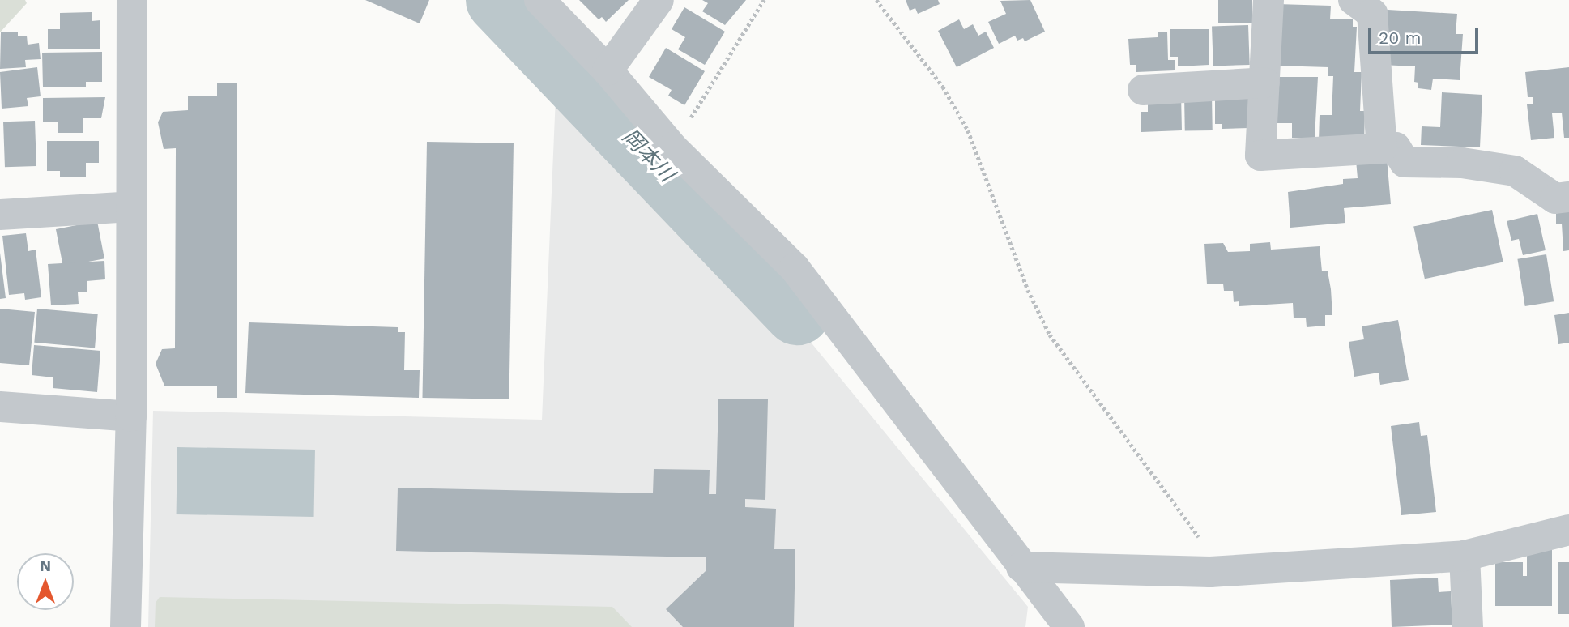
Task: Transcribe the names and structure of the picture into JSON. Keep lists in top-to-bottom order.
{
  "water": ["岡本川"],
  "scale_bar": "20 m",
  "north": "top"
}
